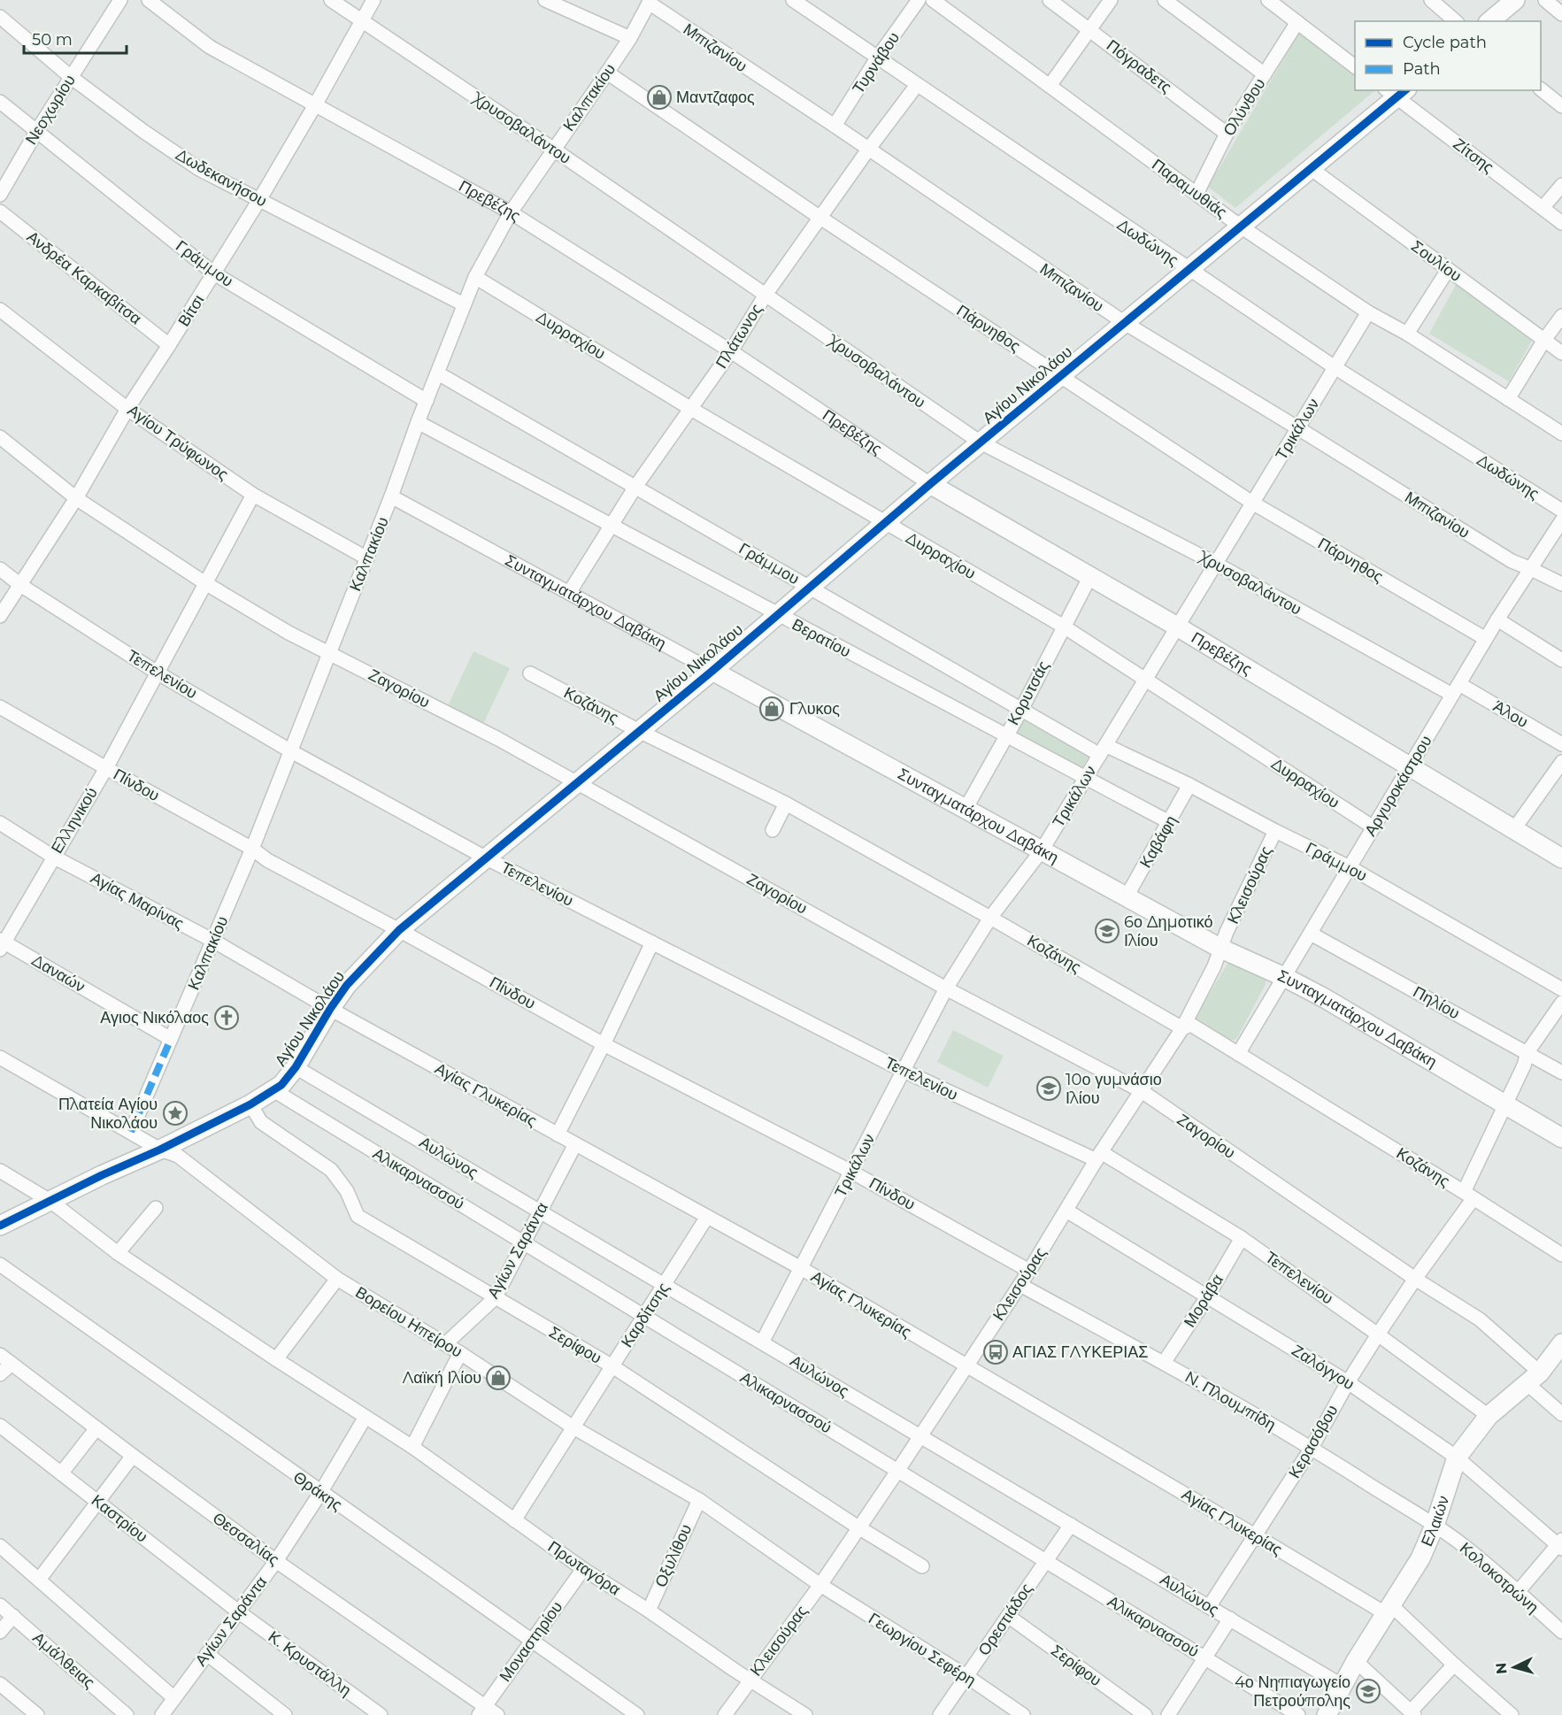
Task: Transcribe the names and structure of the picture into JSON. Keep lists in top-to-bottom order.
{
  "streets": {
    "street": [
      "Μπιζανίου",
      "Τυρνάβου",
      "Πόγραδετς",
      "Καλπακίου",
      "Ολύνθου",
      "Νεοχωρίου",
      "Χρυσοβαλάντου",
      "Ζίτσης",
      "Δωδεκανήσου",
      "Παραμυθιάς",
      "Πρεβέζης",
      "Δωδώνης",
      "Σουλίου",
      "Γράμμου",
      "Ανδρέα Καρκαβίτσα",
      "Βίτσι",
      "Πάρνηθος",
      "Δυρραχίου",
      "Πλάτωνος",
      "Αγίου Νικολάου",
      "Τρικάλων",
      "Αγίου Τρύφωνος",
      "Συνταγματάρχου Δαβάκη",
      "Βερατίου",
      "Τεπελενίου",
      "Ζαγορίου",
      "Κορυτσάς",
      "Κοζάνης",
      "Άλου",
      "Πίνδου",
      "Αργυροκάστρου",
      "Ελληνικού",
      "Καβάφη",
      "Κλεισούρας",
      "Αγίας Μαρίνας",
      "Δαναών",
      "Πηλίου",
      "Αγίας Γλυκερίας",
      "Αυλώνος",
      "Αλικαρνασσού",
      "Αγίων Σαράντα",
      "Μοράβα",
      "Καρδίτσης",
      "Βορείου Ηπείρου",
      "Σερίφου",
      "Ζαλόγγου",
      "N. Πλουμπίδη",
      "Κερασόβου",
      "Θράκης",
      "Καστρίου",
      "Ελαιών",
      "Θεσσαλίας",
      "Οξυλίθου",
      "Πρωταγόρα",
      "Κολοκοτρώνη",
      "Ορεστιάδος",
      "Μοναστηρίου",
      "Γεωργίου Σεφέρη",
      "Αμάλθειας",
      "Κ. Κρυστάλλη"
    ]
  },
  "crossings": [
    ["Μπιζανίου", "Τυρνάβου"],
    ["Μπιζανίου", "Καλπακίου"],
    ["Μπιζανίου", "Πλάτωνος"],
    ["Μπιζανίου", "Αγίου Νικολάου"],
    ["Μπιζανίου", "Τρικάλων"],
    ["Μπιζανίου", "Αργυροκάστρου"],
    ["Τυρνάβου", "Δωδώνης"],
    ["Πόγραδετς", "Ολύνθου"],
    ["Καλπακίου", "Χρυσοβαλάντου"],
    ["Καλπακίου", "Δωδεκανήσου"],
    ["Καλπακίου", "Πρεβέζης"],
    ["Καλπακίου", "Γράμμου"],
    ["Καλπακίου", "Πάρνηθος"],
    ["Καλπακίου", "Δυρραχίου"],
    ["Καλπακίου", "Αγίου Τρύφωνος"],
    ["Καλπακίου", "Συνταγματάρχου Δαβάκη"],
    ["Καλπακίου", "Βερατίου"],
    ["Καλπακίου", "Τεπελενίου"],
    ["Καλπακίου", "Ζαγορίου"],
    ["Καλπακίου", "Πίνδου"],
    ["Καλπακίου", "Αγίας Μαρίνας"],
    ["Καλπακίου", "Δαναών"],
    ["Καλπακίου", "Βορείου Ηπείρου"],
    ["Ολύνθου", "Παραμυθιάς"],
    ["Νεοχωρίου", "Δωδεκανήσου"],
    ["Νεοχωρίου", "Γράμμου"],
    ["Χρυσοβαλάντου", "Βίτσι"],
    ["Χρυσοβαλάντου", "Πλάτωνος"],
    ["Χρυσοβαλάντου", "Αγίου Νικολάου"],
    ["Χρυσοβαλάντου", "Τρικάλων"],
    ["Χρυσοβαλάντου", "Άλου"],
    ["Χρυσοβαλάντου", "Αργυροκάστρου"],
    ["Ζίτσης", "Αγίου Νικολάου"],
    ["Δωδεκανήσου", "Βίτσι"],
    ["Παραμυθιάς", "Αγίου Νικολάου"],
    ["Παραμυθιάς", "Τρικάλων"],
    ["Πρεβέζης", "Βίτσι"],
    ["Πρεβέζης", "Πλάτωνος"],
    ["Πρεβέζης", "Αγίου Νικολάου"],
    ["Πρεβέζης", "Τρικάλων"],
    ["Πρεβέζης", "Κορυτσάς"],
    ["Πρεβέζης", "Αργυροκάστρου"],
    ["Δωδώνης", "Πλάτωνος"],
    ["Δωδώνης", "Αγίου Νικολάου"],
    ["Δωδώνης", "Τρικάλων"],
    ["Σουλίου", "Αγίου Νικολάου"],
    ["Γράμμου", "Βίτσι"],
    ["Γράμμου", "Πλάτωνος"],
    ["Γράμμου", "Αγίου Νικολάου"],
    ["Γράμμου", "Τρικάλων"],
    ["Γράμμου", "Κορυτσάς"],
    ["Γράμμου", "Αργυροκάστρου"],
    ["Γράμμου", "Καβάφη"],
    ["Γράμμου", "Κλεισούρας"],
    ["Ανδρέα Καρκαβίτσα", "Βίτσι"],
    ["Βίτσι", "Αγίου Τρύφωνος"],
    ["Βίτσι", "Τεπελενίου"],
    ["Βίτσι", "Ζαγορίου"],
    ["Πάρνηθος", "Πλάτωνος"],
    ["Πάρνηθος", "Αγίου Νικολάου"],
    ["Πάρνηθος", "Τρικάλων"],
    ["Πάρνηθος", "Αργυροκάστρου"],
    ["Δυρραχίου", "Πλάτωνος"],
    ["Δυρραχίου", "Αγίου Νικολάου"],
    ["Δυρραχίου", "Τρικάλων"],
    ["Δυρραχίου", "Κορυτσάς"],
    ["Δυρραχίου", "Αργυροκάστρου"],
    ["Πλάτωνος", "Συνταγματάρχου Δαβάκη"],
    ["Πλάτωνος", "Βερατίου"],
    ["Αγίου Νικολάου", "Συνταγματάρχου Δαβάκη"],
    ["Αγίου Νικολάου", "Βερατίου"],
    ["Αγίου Νικολάου", "Τεπελενίου"],
    ["Αγίου Νικολάου", "Ζαγορίου"],
    ["Αγίου Νικολάου", "Κοζάνης"],
    ["Αγίου Νικολάου", "Πίνδου"],
    ["Αγίου Νικολάου", "Αγίας Μαρίνας"],
    ["Αγίου Νικολάου", "Αγίας Γλυκερίας"],
    ["Αγίου Νικολάου", "Αυλώνος"],
    ["Αγίου Νικολάου", "Αλικαρνασσού"],
    ["Αγίου Νικολάου", "Βορείου Ηπείρου"],
    ["Αγίου Νικολάου", "Σερίφου"],
    ["Αγίου Νικολάου", "Πρωταγόρα"],
    ["Τρικάλων", "Συνταγματάρχου Δαβάκη"],
    ["Τρικάλων", "Βερατίου"],
    ["Τρικάλων", "Τεπελενίου"],
    ["Τρικάλων", "Ζαγορίου"],
    ["Τρικάλων", "Κοζάνης"],
    ["Τρικάλων", "Πίνδου"],
    ["Τρικάλων", "Αγίας Γλυκερίας"],
    ["Τρικάλων", "Αυλώνος"],
    ["Αγίου Τρύφωνος", "Ελληνικού"],
    ["Συνταγματάρχου Δαβάκη", "Κορυτσάς"],
    ["Συνταγματάρχου Δαβάκη", "Αργυροκάστρου"],
    ["Συνταγματάρχου Δαβάκη", "Καβάφη"],
    ["Συνταγματάρχου Δαβάκη", "Κλεισούρας"],
    ["Συνταγματάρχου Δαβάκη", "Κερασόβου"],
    ["Βερατίου", "Κορυτσάς"],
    ["Βερατίου", "Καβάφη"],
    ["Τεπελενίου", "Ελληνικού"],
    ["Τεπελενίου", "Κλεισούρας"],
    ["Τεπελενίου", "Μοράβα"],
    ["Τεπελενίου", "Κερασόβου"],
    ["Τεπελενίου", "Ελαιών"],
    ["Ζαγορίου", "Ελληνικού"],
    ["Ζαγορίου", "Κλεισούρας"],
    ["Ζαγορίου", "Κερασόβου"],
    ["Ζαγορίου", "Ελαιών"],
    ["Κοζάνης", "Αργυροκάστρου"],
    ["Κοζάνης", "Κλεισούρας"],
    ["Κοζάνης", "Κερασόβου"],
    ["Άλου", "Αργυροκάστρου"],
    ["Πίνδου", "Ελληνικού"],
    ["Πίνδου", "Κλεισούρας"],
    ["Αργυροκάστρου", "Πηλίου"],
    ["Ελληνικού", "Αγίας Μαρίνας"],
    ["Ελληνικού", "Δαναών"],
    ["Κλεισούρας", "Αγίας Γλυκερίας"],
    ["Κλεισούρας", "Αυλώνος"],
    ["Κλεισούρας", "Αλικαρνασσού"],
    ["Κλεισούρας", "Βορείου Ηπείρου"],
    ["Κλεισούρας", "Σερίφου"],
    ["Κλεισούρας", "Ζαλόγγου"],
    ["Κλεισούρας", "N. Πλουμπίδη"],
    ["Κλεισούρας", "Πρωταγόρα"],
    ["Κλεισούρας", "Γεωργίου Σεφέρη"],
    ["Αγίας Μαρίνας", "Αγίας Γλυκερίας"],
    ["Πηλίου", "Κερασόβου"],
    ["Αγίας Γλυκερίας", "Αγίων Σαράντα"],
    ["Αγίας Γλυκερίας", "Καρδίτσης"],
    ["Αγίας Γλυκερίας", "Κερασόβου"],
    ["Αγίας Γλυκερίας", "Ελαιών"],
    ["Αυλώνος", "Αγίων Σαράντα"],
    ["Αυλώνος", "Καρδίτσης"],
    ["Αυλώνος", "Κερασόβου"],
    ["Αυλώνος", "Ελαιών"],
    ["Αυλώνος", "Ορεστιάδος"],
    ["Αλικαρνασσού", "Αγίων Σαράντα"],
    ["Αλικαρνασσού", "Καρδίτσης"],
    ["Αλικαρνασσού", "Ορεστιάδος"],
    ["Αγίων Σαράντα", "Βορείου Ηπείρου"],
    ["Αγίων Σαράντα", "Σερίφου"],
    ["Αγίων Σαράντα", "Θράκης"],
    ["Αγίων Σαράντα", "Καστρίου"],
    ["Αγίων Σαράντα", "Θεσσαλίας"],
    ["Αγίων Σαράντα", "Πρωταγόρα"],
    ["Αγίων Σαράντα", "Κ. Κρυστάλλη"],
    ["Μοράβα", "Ζαλόγγου"],
    ["Μοράβα", "N. Πλουμπίδη"],
    ["Καρδίτσης", "Βορείου Ηπείρου"],
    ["Καρδίτσης", "Σερίφου"],
    ["Καρδίτσης", "Πρωταγόρα"],
    ["Βορείου Ηπείρου", "Οξυλίθου"],
    ["Βορείου Ηπείρου", "Γεωργίου Σεφέρη"],
    ["Σερίφου", "Ορεστιάδος"],
    ["Ζαλόγγου", "Κερασόβου"],
    ["Ζαλόγγου", "Ελαιών"],
    ["N. Πλουμπίδη", "Κερασόβου"],
    ["N. Πλουμπίδη", "Ελαιών"],
    ["N. Πλουμπίδη", "Κολοκοτρώνη"],
    ["Θράκης", "Μοναστηρίου"],
    ["Καστρίου", "Κ. Κρυστάλλη"],
    ["Ελαιών", "Κολοκοτρώνη"],
    ["Θεσσαλίας", "Μοναστηρίου"],
    ["Οξυλίθου", "Πρωταγόρα"],
    ["Πρωταγόρα", "Μοναστηρίου"],
    ["Ορεστιάδος", "Γεωργίου Σεφέρη"]
  ],
  "places": {
    "shop": ["Μαντζαφος", "Γλυκος", "Λαϊκή Ιλίου"],
    "school or university": ["6ο Δημοτικό Ιλίου", "10ο γυμνάσιο Ιλίου", "4ο Νηπιαγωγείο Πετρούπολης"],
    "church": ["Αγιος Νικόλαος"],
    "place": ["Πλατεία Αγίου Νικολάου"],
    "bus stop": ["ΑΓΙΑΣ ΓΛΥΚΕΡΙΑΣ"]
  },
  "legend": ["Cycle path", "Path"],
  "scale_bar": "50 m",
  "north": "left"
}
